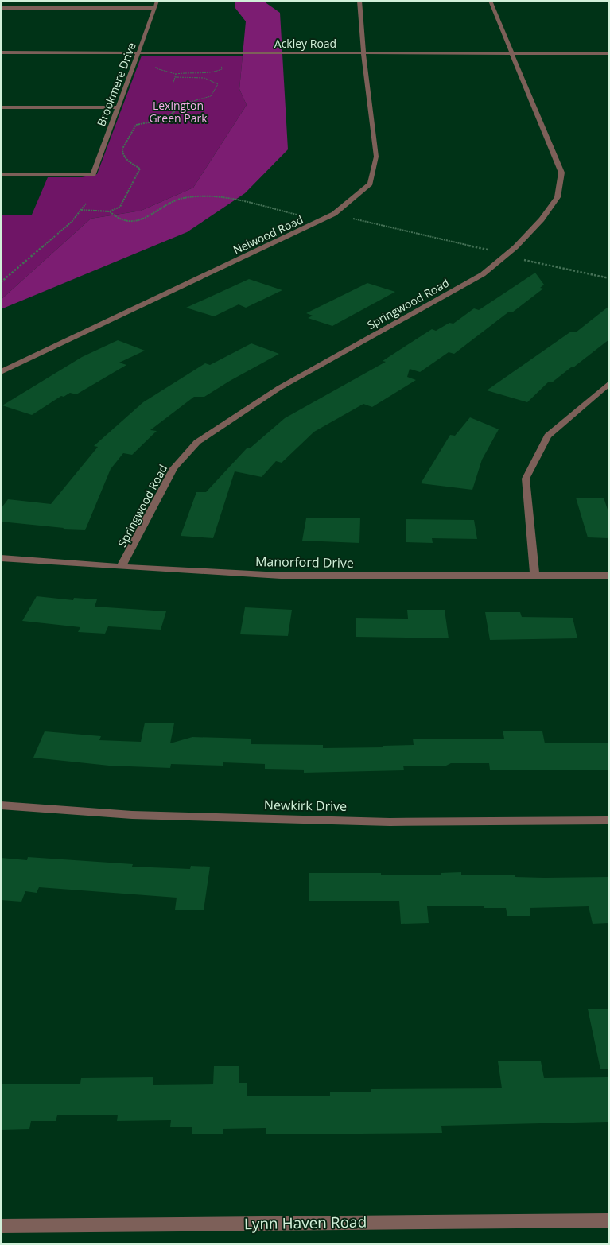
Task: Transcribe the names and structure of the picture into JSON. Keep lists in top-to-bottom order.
{
  "streets": {
    "street": [
      "Ackley Road",
      "Brookmere Drive",
      "Nelwood Road",
      "Springwood Road",
      "Manorford Drive",
      "Newkirk Drive",
      "Lynn Haven Road"
    ]
  },
  "crossings": [
    ["Ackley Road", "Brookmere Drive"],
    ["Ackley Road", "Nelwood Road"],
    ["Ackley Road", "Springwood Road"],
    ["Springwood Road", "Manorford Drive"]
  ],
  "parks": ["Lexington Green Park"]
}
